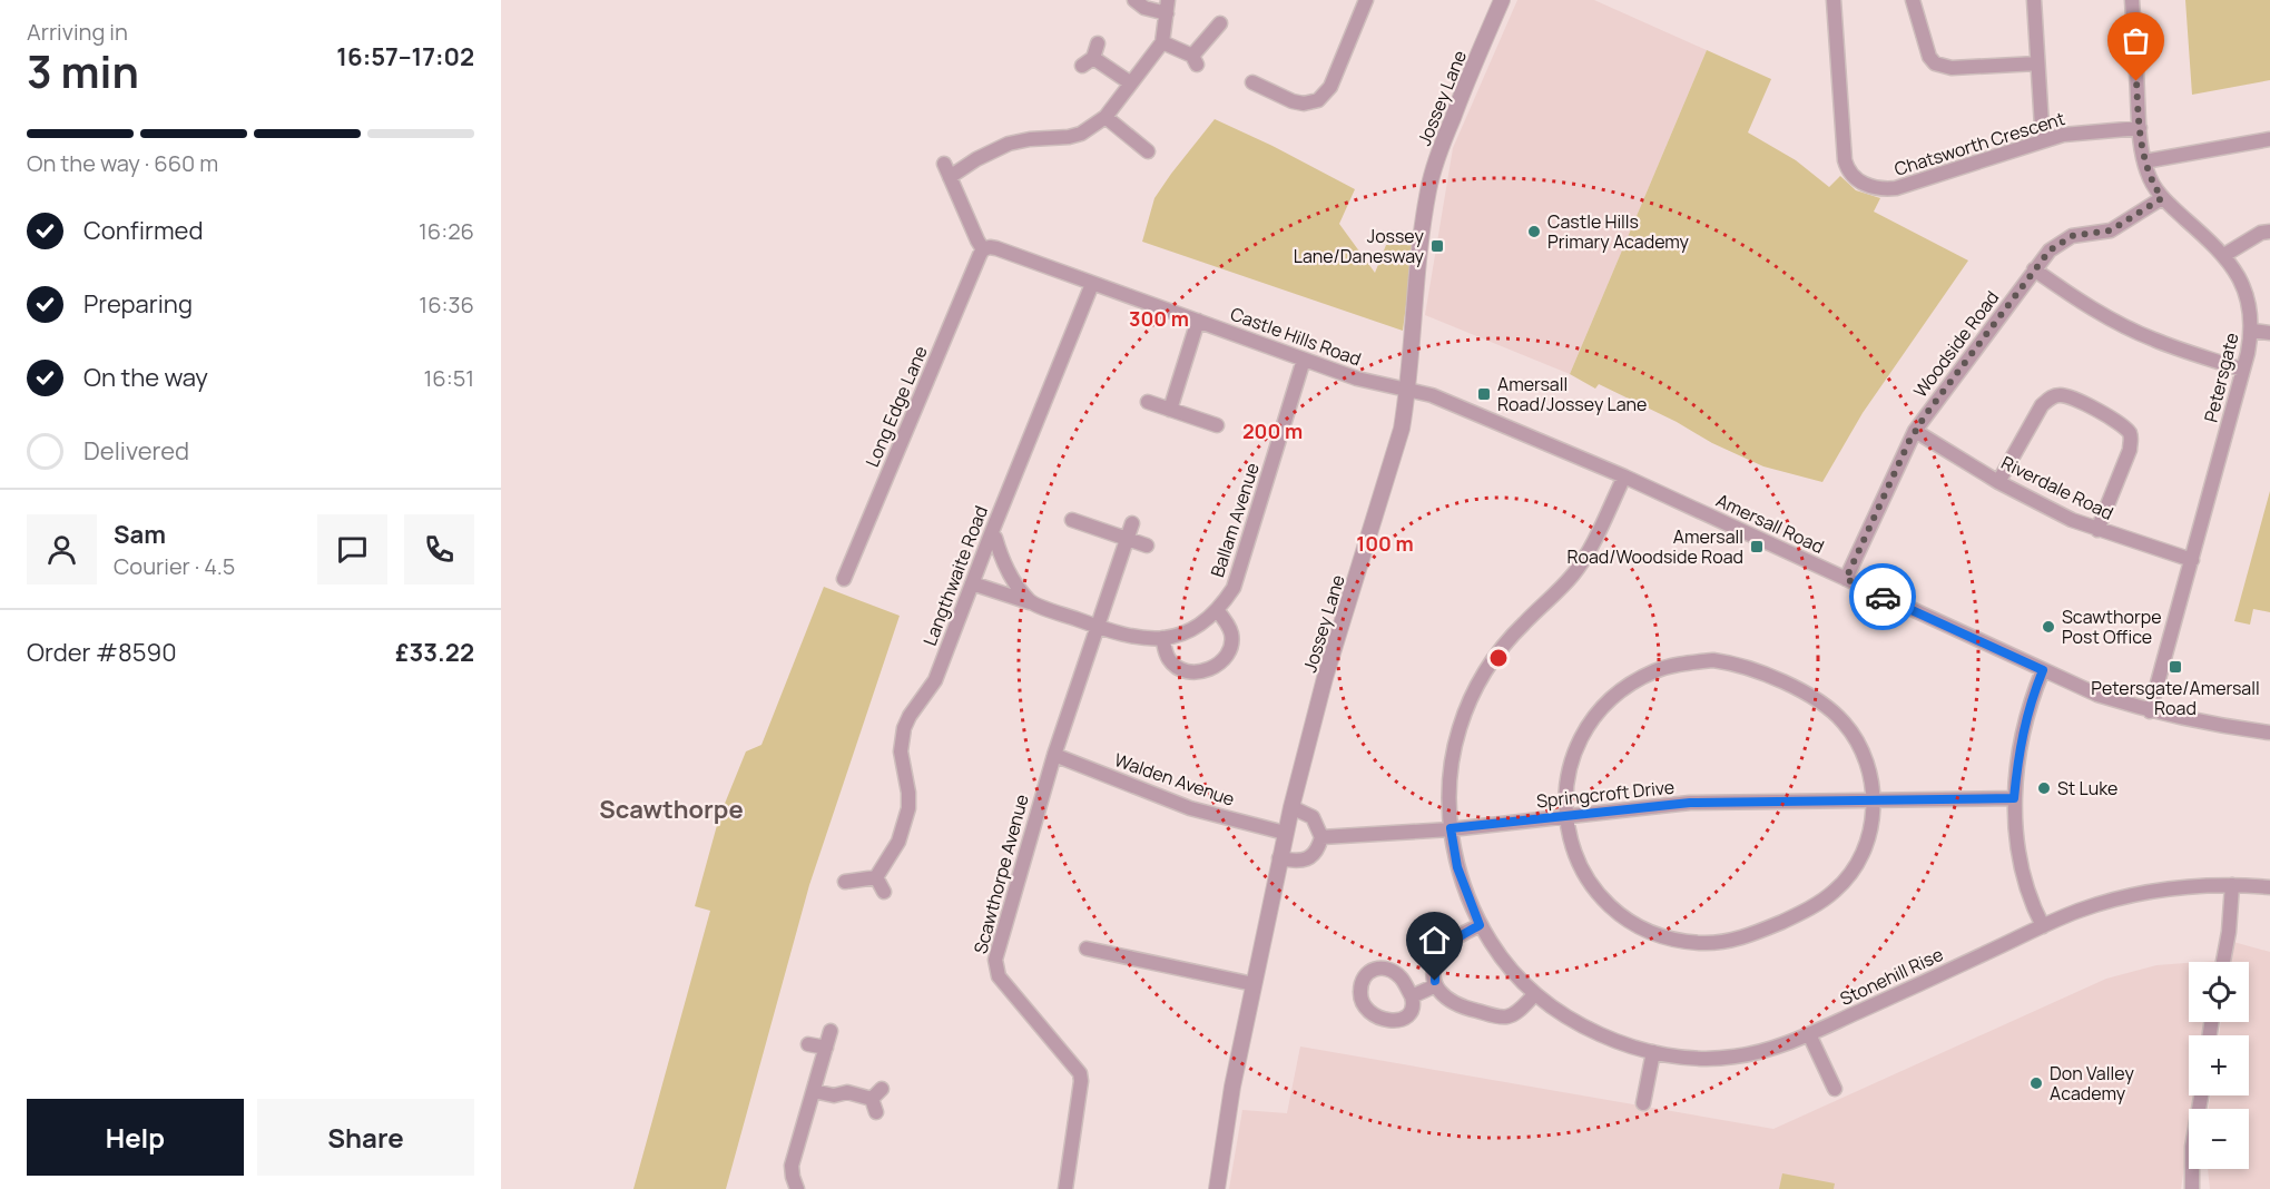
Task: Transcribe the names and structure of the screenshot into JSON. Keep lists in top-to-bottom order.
{
  "streets": {
    "street": [
      "Jossey Lane",
      "Chatsworth Crescent",
      "Castle Hills Road",
      "Woodside Road",
      "Petersgate",
      "Long Edge Lane",
      "Riverdale Road",
      "Ballam Avenue",
      "Amersall Road",
      "Langthwaite Road",
      "Walden Avenue",
      "Springcroft Drive",
      "Scawthorpe Avenue",
      "Stonehill Rise"
    ]
  },
  "crossings": [
    ["Jossey Lane", "Castle Hills Road"],
    ["Jossey Lane", "Amersall Road"],
    ["Jossey Lane", "Walden Avenue"],
    ["Chatsworth Crescent", "Petersgate"],
    ["Castle Hills Road", "Long Edge Lane"],
    ["Castle Hills Road", "Ballam Avenue"],
    ["Castle Hills Road", "Amersall Road"],
    ["Castle Hills Road", "Langthwaite Road"],
    ["Woodside Road", "Petersgate"],
    ["Woodside Road", "Riverdale Road"],
    ["Woodside Road", "Amersall Road"],
    ["Petersgate", "Riverdale Road"],
    ["Petersgate", "Amersall Road"],
    ["Ballam Avenue", "Langthwaite Road"],
    ["Ballam Avenue", "Scawthorpe Avenue"],
    ["Amersall Road", "Stonehill Rise"],
    ["Walden Avenue", "Scawthorpe Avenue"],
    ["Springcroft Drive", "Stonehill Rise"]
  ],
  "districts": ["Scawthorpe"],
  "places": {
    "other": [
      "Castle Hills Primary Academy",
      "Scawthorpe Post Office",
      "St Luke",
      "Don Valley Academy"
    ],
    "transit": [
      "Jossey Lane/Danesway",
      "Amersall Road/Jossey Lane",
      "Amersall Road/Woodside Road",
      "Petersgate/Amersall Road"
    ]
  },
  "page": {
    "heading": ["3 min", "Arriving in", "16:57–17:02"],
    "panel": [
      "Sam",
      "Courier · 4.5",
      "Order #8590",
      "£33.22"
    ],
    "bar": "On the way · 660 m",
    "list": [
      ["Confirmed", "16:26"],
      ["Preparing", "16:36"],
      ["On the way", "16:51"],
      "Delivered"
    ],
    "map_buttons": ["+", "−"],
    "buttons": ["Help", "Share"]
  },
  "rings": ["300 m", "200 m", "100 m"]
}
